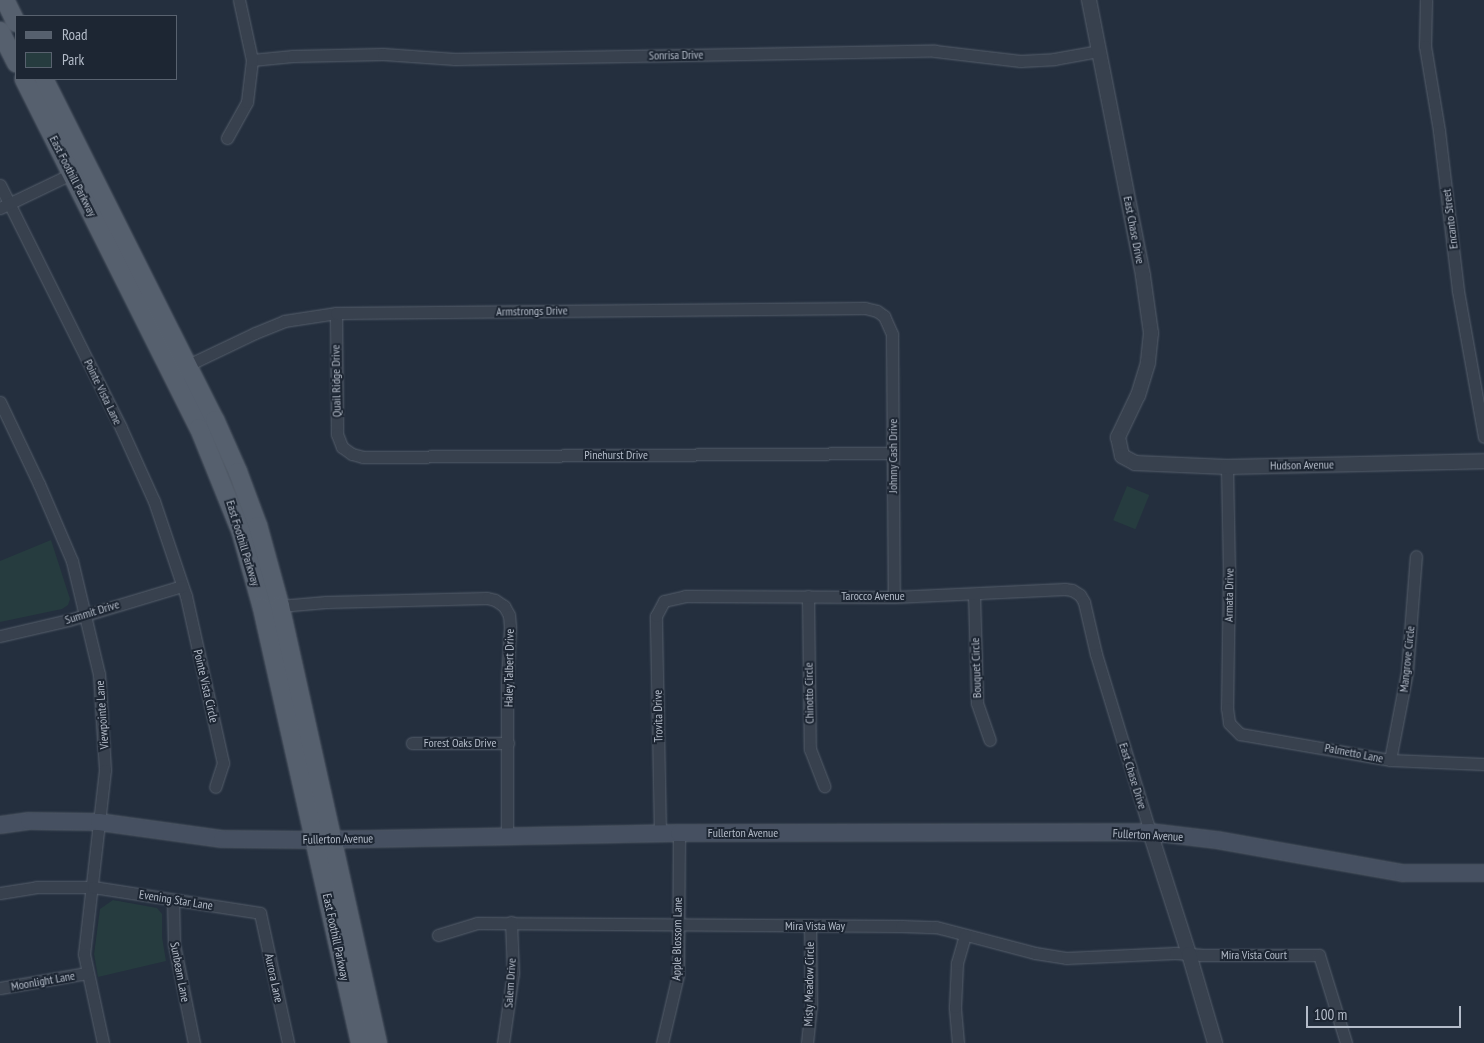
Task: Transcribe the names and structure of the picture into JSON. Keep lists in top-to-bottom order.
{
  "streets": {
    "main road": ["East Foothill Parkway", "Fullerton Avenue"],
    "street": [
      "Sonrisa Drive",
      "Encanto Street",
      "East Chase Drive",
      "Armstrongs Drive",
      "Quail Ridge Drive",
      "Pointe Vista Lane",
      "Pinehurst Drive",
      "Johnny Cash Drive",
      "Hudson Avenue",
      "Armata Drive",
      "Tarocco Avenue",
      "Summit Drive",
      "Mangrove Circle",
      "Haley Talbert Drive",
      "Bouquet Circle",
      "Pointe Vista Circle",
      "Chinotto Circle",
      "Viewpointe Lane",
      "Trovita Drive",
      "Forest Oaks Drive",
      "Palmetto Lane",
      "Evening Star Lane",
      "Mira Vista Way",
      "Apple Blossom Lane",
      "Mira Vista Court",
      "Sunbeam Lane",
      "Aurora Lane",
      "Moonlight Lane",
      "Salem Drive",
      "Misty Meadow Circle"
    ]
  },
  "crossings": [
    ["Sonrisa Drive", "East Chase Drive"],
    ["East Foothill Parkway", "Armstrongs Drive"],
    ["East Foothill Parkway", "Haley Talbert Drive"],
    ["East Foothill Parkway", "Fullerton Avenue"],
    ["East Chase Drive", "Hudson Avenue"],
    ["East Chase Drive", "Tarocco Avenue"],
    ["East Chase Drive", "Fullerton Avenue"],
    ["East Chase Drive", "Mira Vista Way"],
    ["East Chase Drive", "Mira Vista Court"],
    ["Armstrongs Drive", "Quail Ridge Drive"],
    ["Armstrongs Drive", "Johnny Cash Drive"],
    ["Quail Ridge Drive", "Pinehurst Drive"],
    ["Pointe Vista Lane", "Summit Drive"],
    ["Pointe Vista Lane", "Pointe Vista Circle"],
    ["Pinehurst Drive", "Johnny Cash Drive"],
    ["Johnny Cash Drive", "Tarocco Avenue"],
    ["Hudson Avenue", "Armata Drive"],
    ["Armata Drive", "Palmetto Lane"],
    ["Tarocco Avenue", "Bouquet Circle"],
    ["Tarocco Avenue", "Chinotto Circle"],
    ["Tarocco Avenue", "Trovita Drive"],
    ["Summit Drive", "Pointe Vista Circle"],
    ["Summit Drive", "Viewpointe Lane"],
    ["Mangrove Circle", "Palmetto Lane"],
    ["Haley Talbert Drive", "Forest Oaks Drive"],
    ["Haley Talbert Drive", "Fullerton Avenue"],
    ["Viewpointe Lane", "Fullerton Avenue"],
    ["Viewpointe Lane", "Evening Star Lane"],
    ["Viewpointe Lane", "Moonlight Lane"],
    ["Trovita Drive", "Fullerton Avenue"],
    ["Fullerton Avenue", "Apple Blossom Lane"],
    ["Evening Star Lane", "Sunbeam Lane"],
    ["Evening Star Lane", "Aurora Lane"],
    ["Mira Vista Way", "Apple Blossom Lane"],
    ["Mira Vista Way", "Mira Vista Court"],
    ["Mira Vista Way", "Salem Drive"],
    ["Mira Vista Way", "Misty Meadow Circle"]
  ],
  "legend": ["Road", "Park"],
  "scale_bar": "100 m"
}
